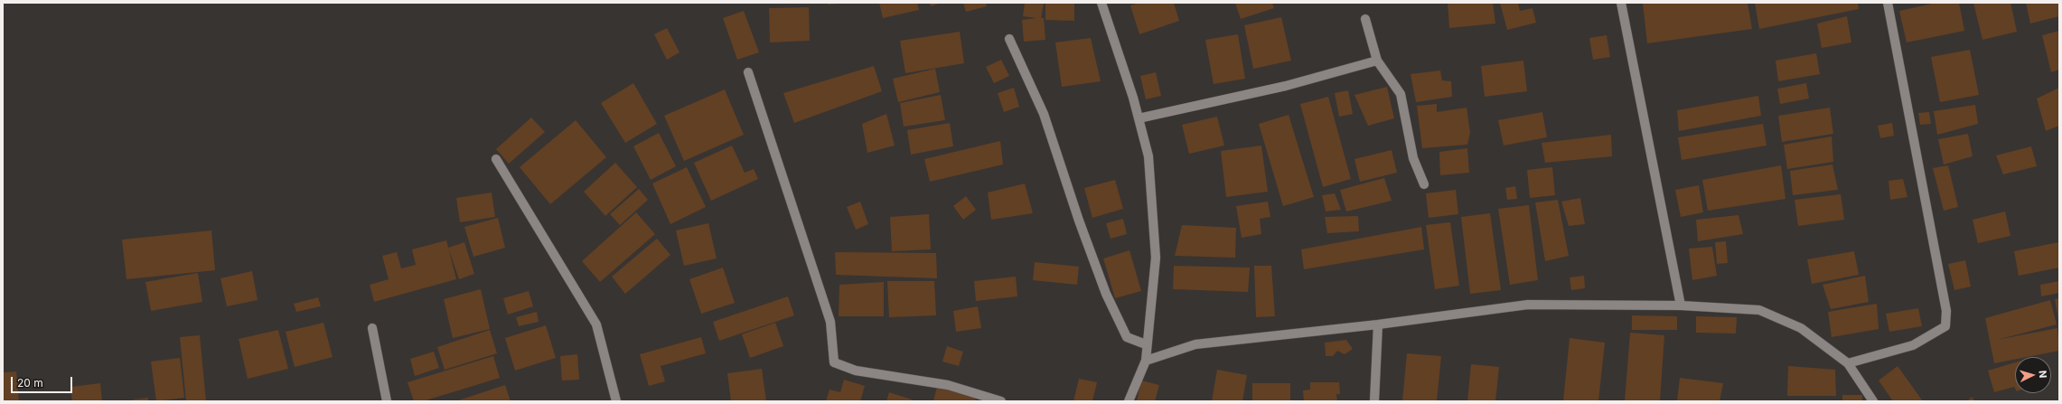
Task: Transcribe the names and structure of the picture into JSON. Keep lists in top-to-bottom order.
{
  "scale_bar": "20 m",
  "north": "right"
}
